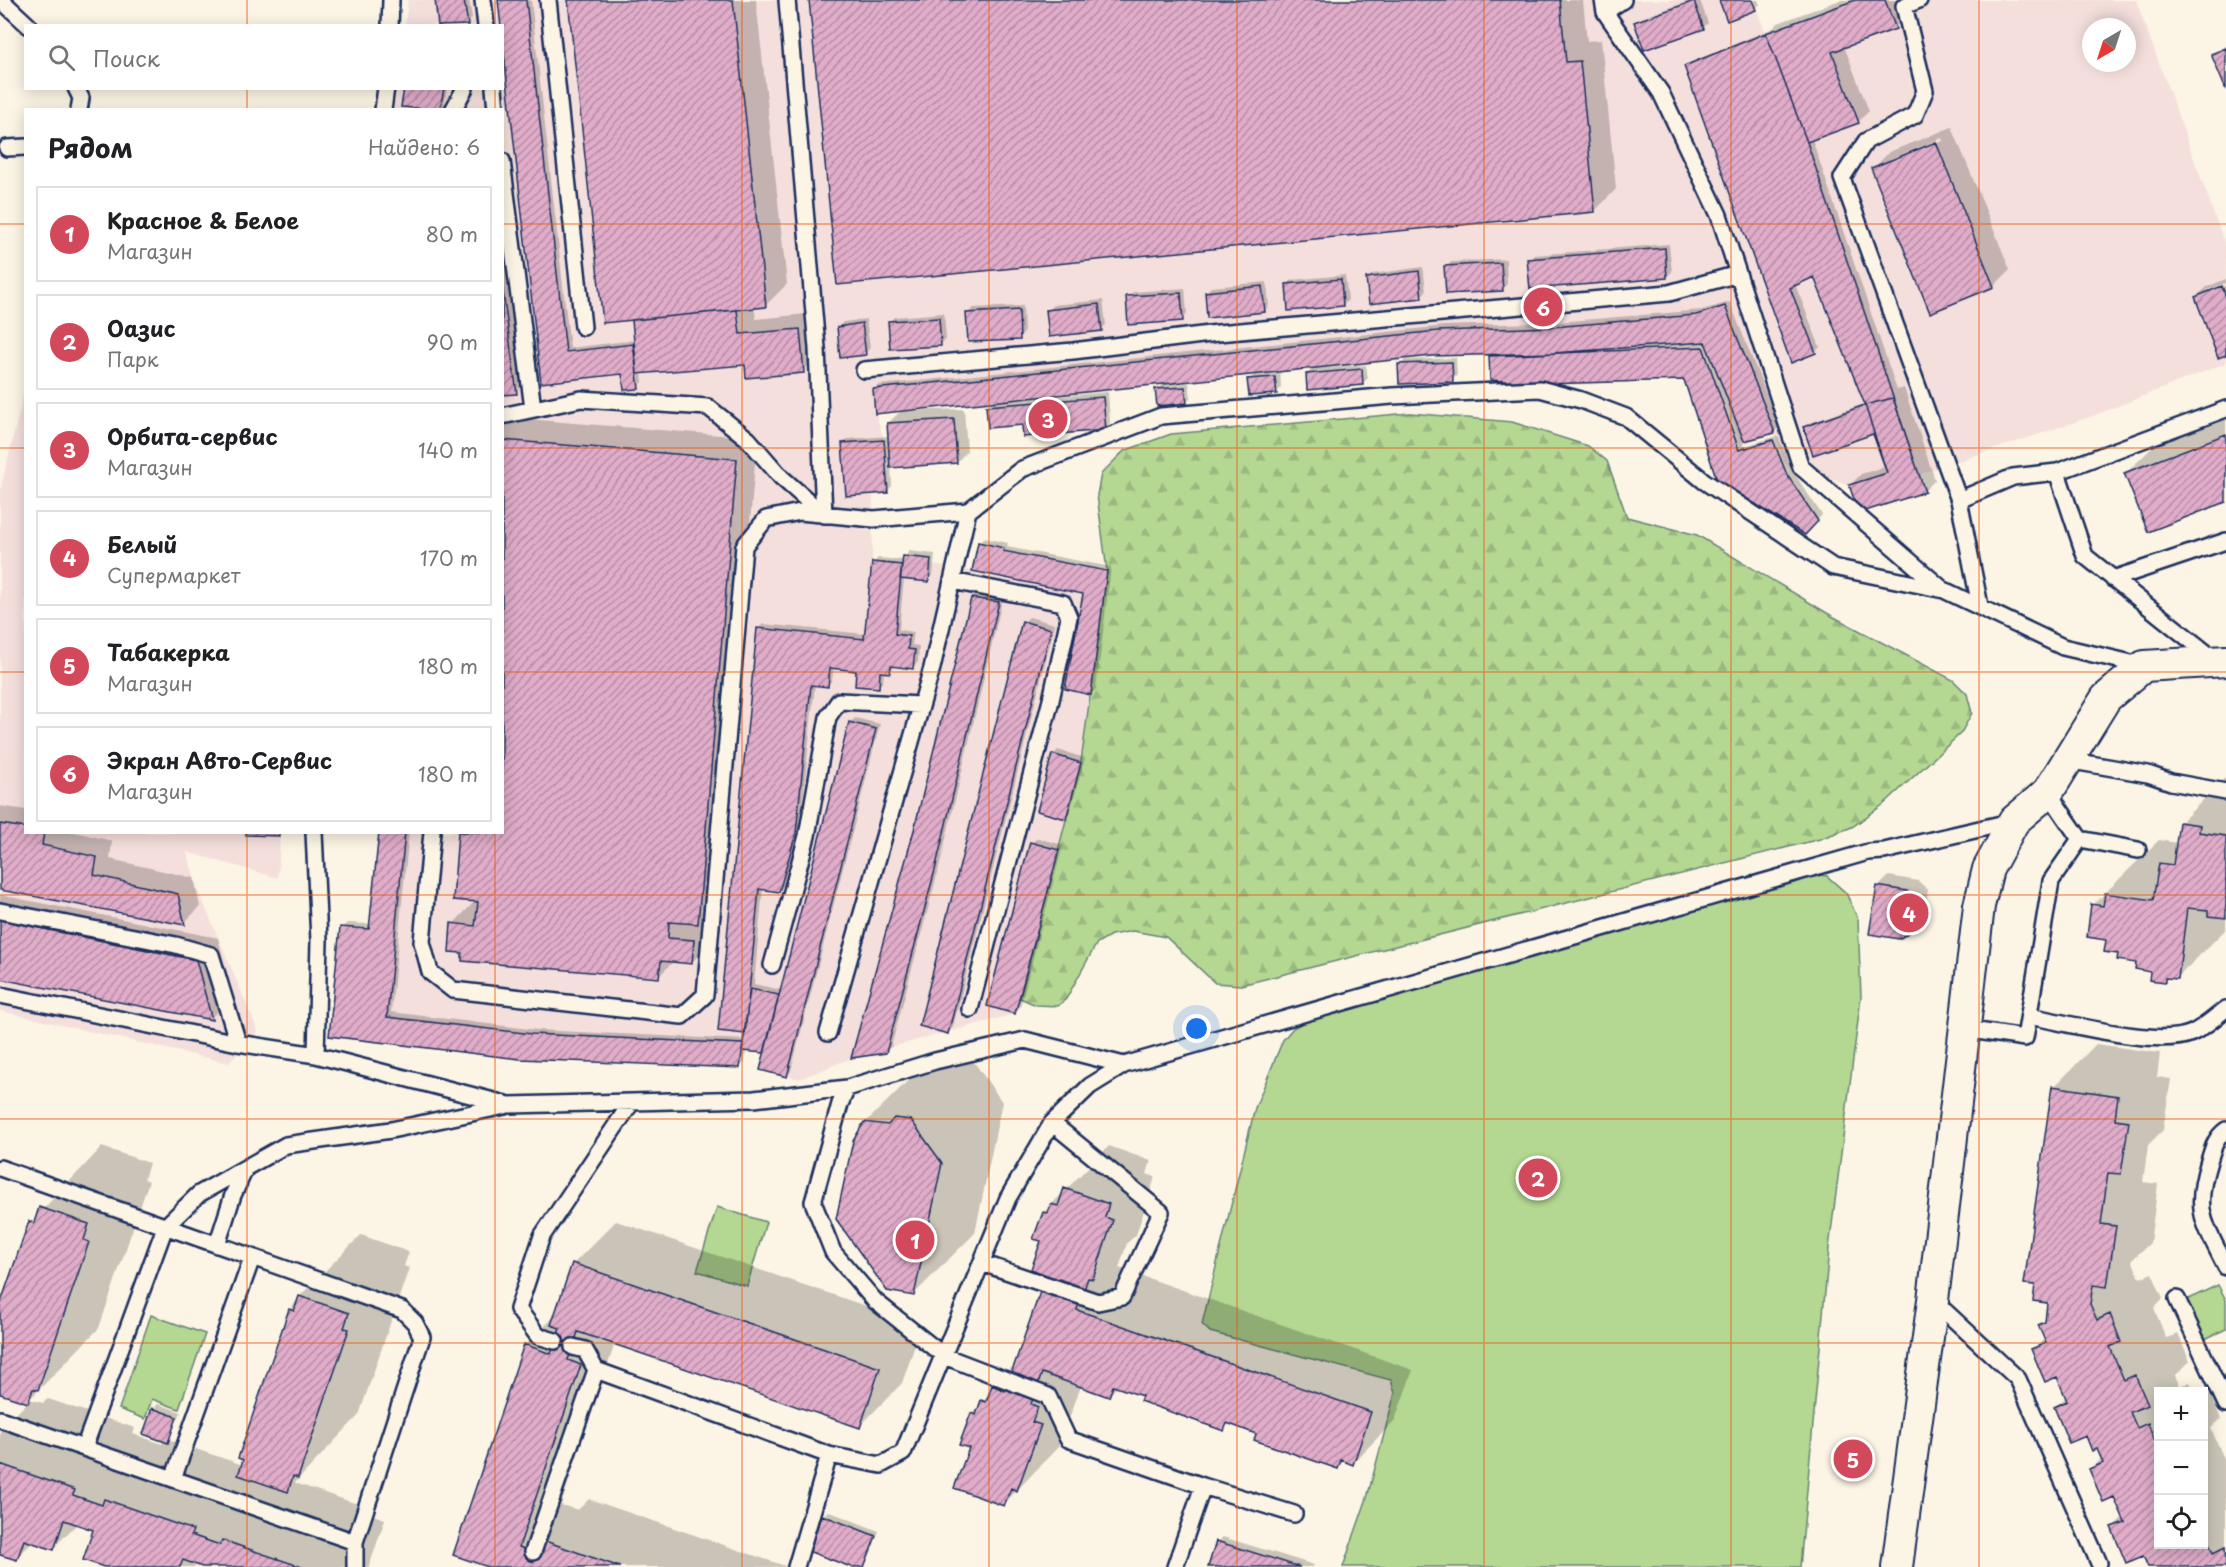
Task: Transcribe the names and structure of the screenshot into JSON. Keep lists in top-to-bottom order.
{
  "north": "bottom left",
  "page": {
    "search": "Поиск",
    "heading": ["Рядом", "Найдено: 6"],
    "list": [
      {
        "mark": "1",
        "name": "Красное & Белое",
        "note": "Магазин",
        "value": "80 m"
      },
      {
        "mark": "2",
        "name": "Оазис",
        "note": "Парк",
        "value": "90 m"
      },
      {
        "mark": "3",
        "name": "Орбита-сервис",
        "note": "Магазин",
        "value": "140 m"
      },
      {
        "mark": "4",
        "name": "Белый",
        "note": "Супермаркет",
        "value": "170 m"
      },
      {
        "mark": "5",
        "name": "Табакерка",
        "note": "Магазин",
        "value": "180 m"
      },
      {
        "mark": "6",
        "name": "Экран Авто-Сервис",
        "note": "Магазин",
        "value": "180 m"
      }
    ],
    "pins": [
      "6",
      "3",
      "4",
      "2",
      "1",
      "5"
    ],
    "map_buttons": ["+", "−"]
  }
}
